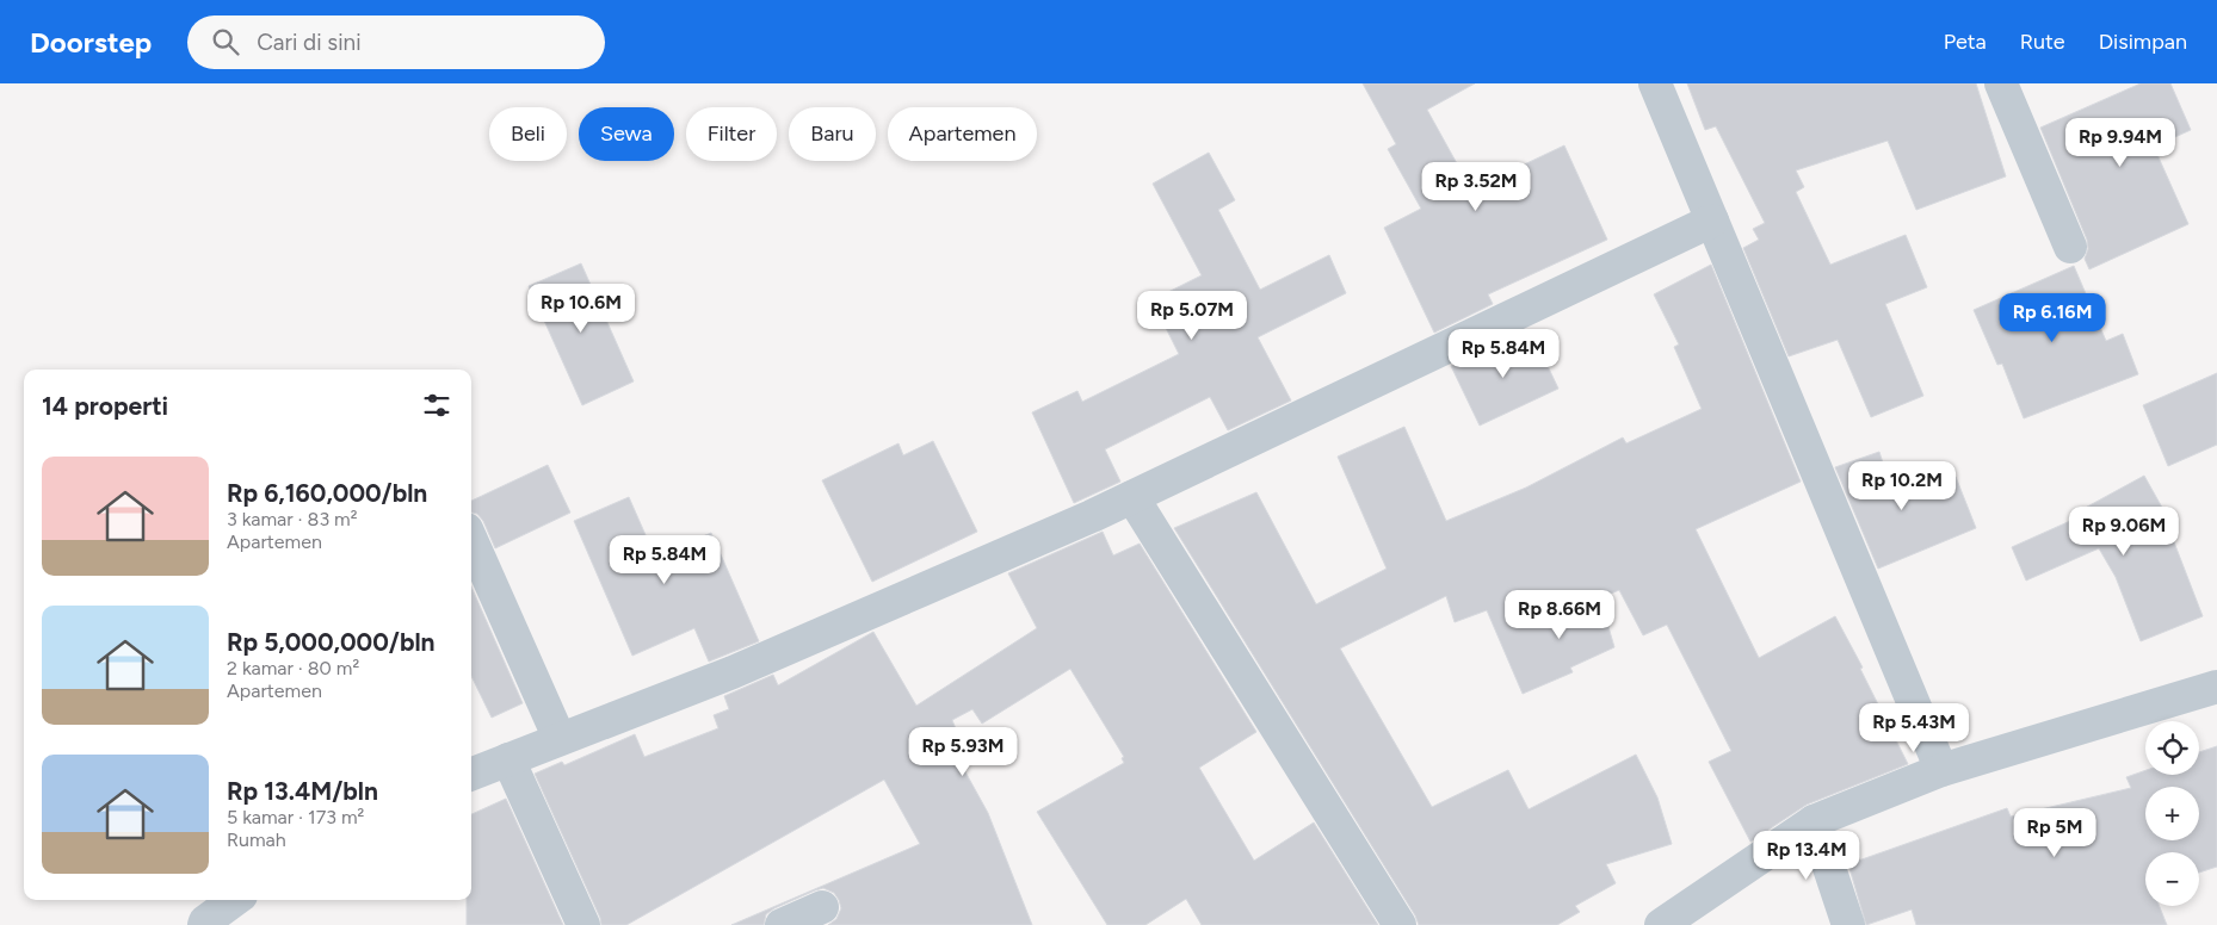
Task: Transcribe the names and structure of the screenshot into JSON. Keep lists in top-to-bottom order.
{
  "page": {
    "header": "Doorstep",
    "search": "Cari di sini",
    "nav": ["Peta", "Rute", "Disimpan"],
    "chip": [
      "Beli",
      "Sewa",
      "Filter",
      "Baru",
      "Apartemen"
    ],
    "price": [
      "Rp 9.94M",
      "Rp 3.52M",
      "Rp 10.6M",
      "Rp 5.07M",
      "Rp 6.16M",
      "Rp 5.84M",
      "Rp 10.2M",
      "Rp 9.06M",
      "Rp 5.84M",
      "Rp 8.66M",
      "Rp 5.43M",
      "Rp 5.93M",
      "Rp 5M",
      "Rp 13.4M"
    ],
    "heading": "14 properti",
    "list": [
      {
        "name": "Rp 6,160,000/bln",
        "note": "3 kamar · 83 m² · Apartemen"
      },
      {
        "name": "Rp 5,000,000/bln",
        "note": "2 kamar · 80 m² · Apartemen"
      },
      {
        "name": "Rp 13.4M/bln",
        "note": "5 kamar · 173 m² · Rumah"
      }
    ],
    "map_buttons": ["+", "−"]
  }
}
